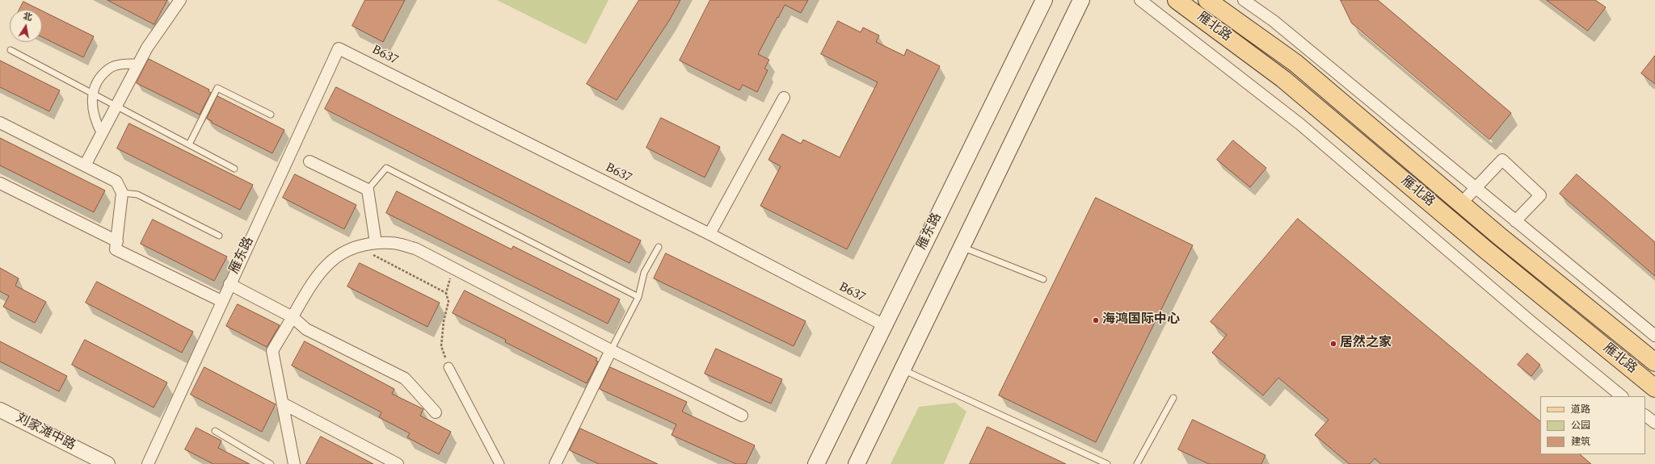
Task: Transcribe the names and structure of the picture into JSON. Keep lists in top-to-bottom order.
{
  "streets": {
    "main road": ["雁北路", "雁东路"],
    "street": ["B637", "刘家滩中路"]
  },
  "crossings": [
    ["B637", "雁东路"]
  ],
  "places": ["海鸿国际中心", "居然之家"],
  "legend": ["道路", "公园", "建筑"],
  "north": "top"
}
